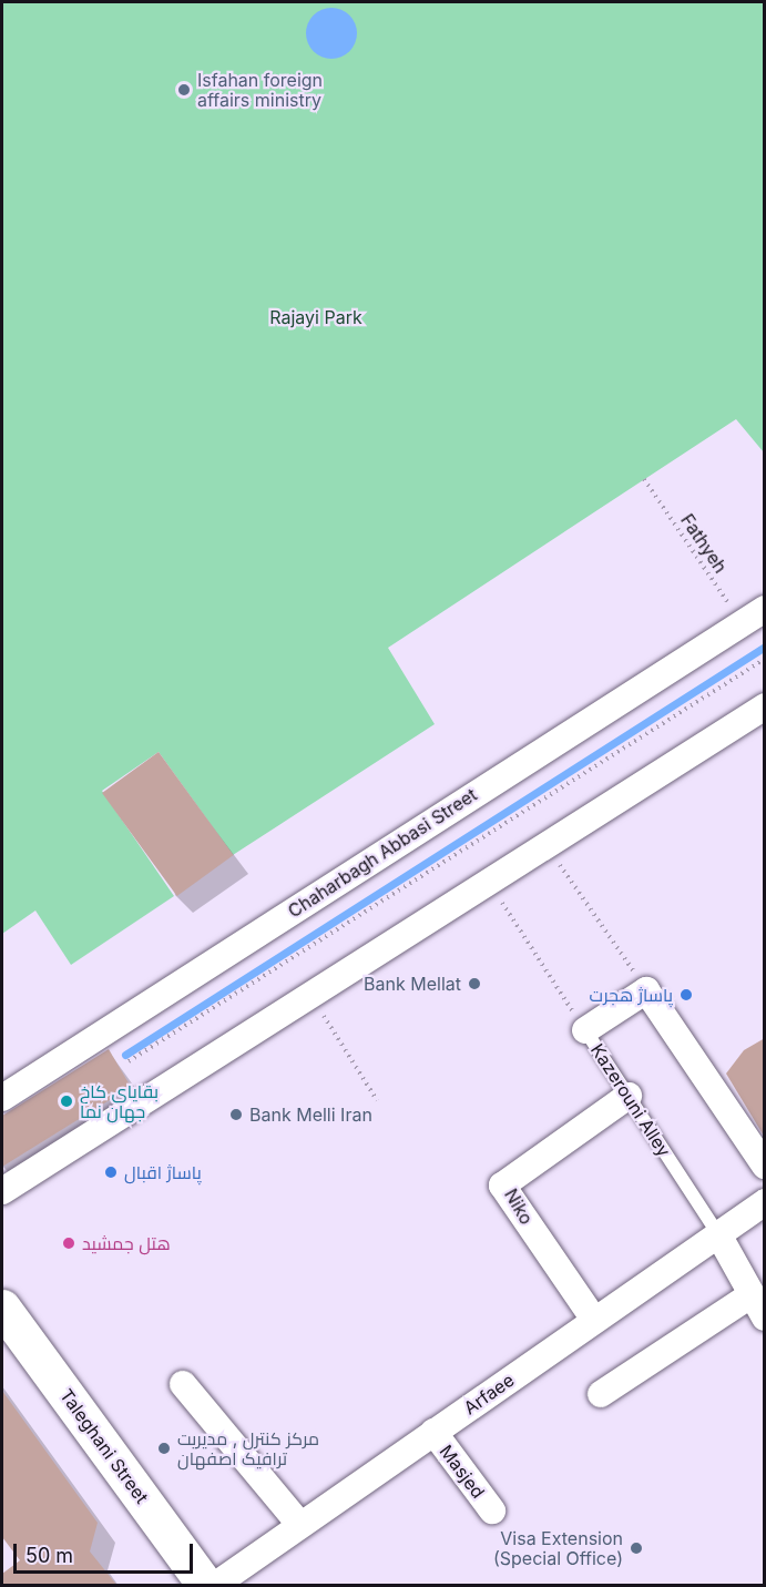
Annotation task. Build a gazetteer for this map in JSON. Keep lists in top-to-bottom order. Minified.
{"streets":{"main road":["Taleghani Street"],"street":["Chaharbagh Abbasi Street","Kazerouni Alley","Niko","Arfaee","Masjed"],"path":["Fathyeh"]},"crossings":[["Fathyeh","Chaharbagh Abbasi Street"],["Kazerouni Alley","Niko"],["Kazerouni Alley","Arfaee"],["Niko","Arfaee"],["Arfaee","Masjed"]],"parks":["Rajayi Park"],"places":["Isfahan foreign affairs ministry","Bank Mellat","پاساژ هجرت","بقایای کاخ جهان نما","Bank Melli Iran","پاساژ اقبال","هتل جمشید","مرکز کنترل , مدیریت ترافیک اصفهان","Visa Extension (Special Office)"],"scale_bar":"50 m"}
